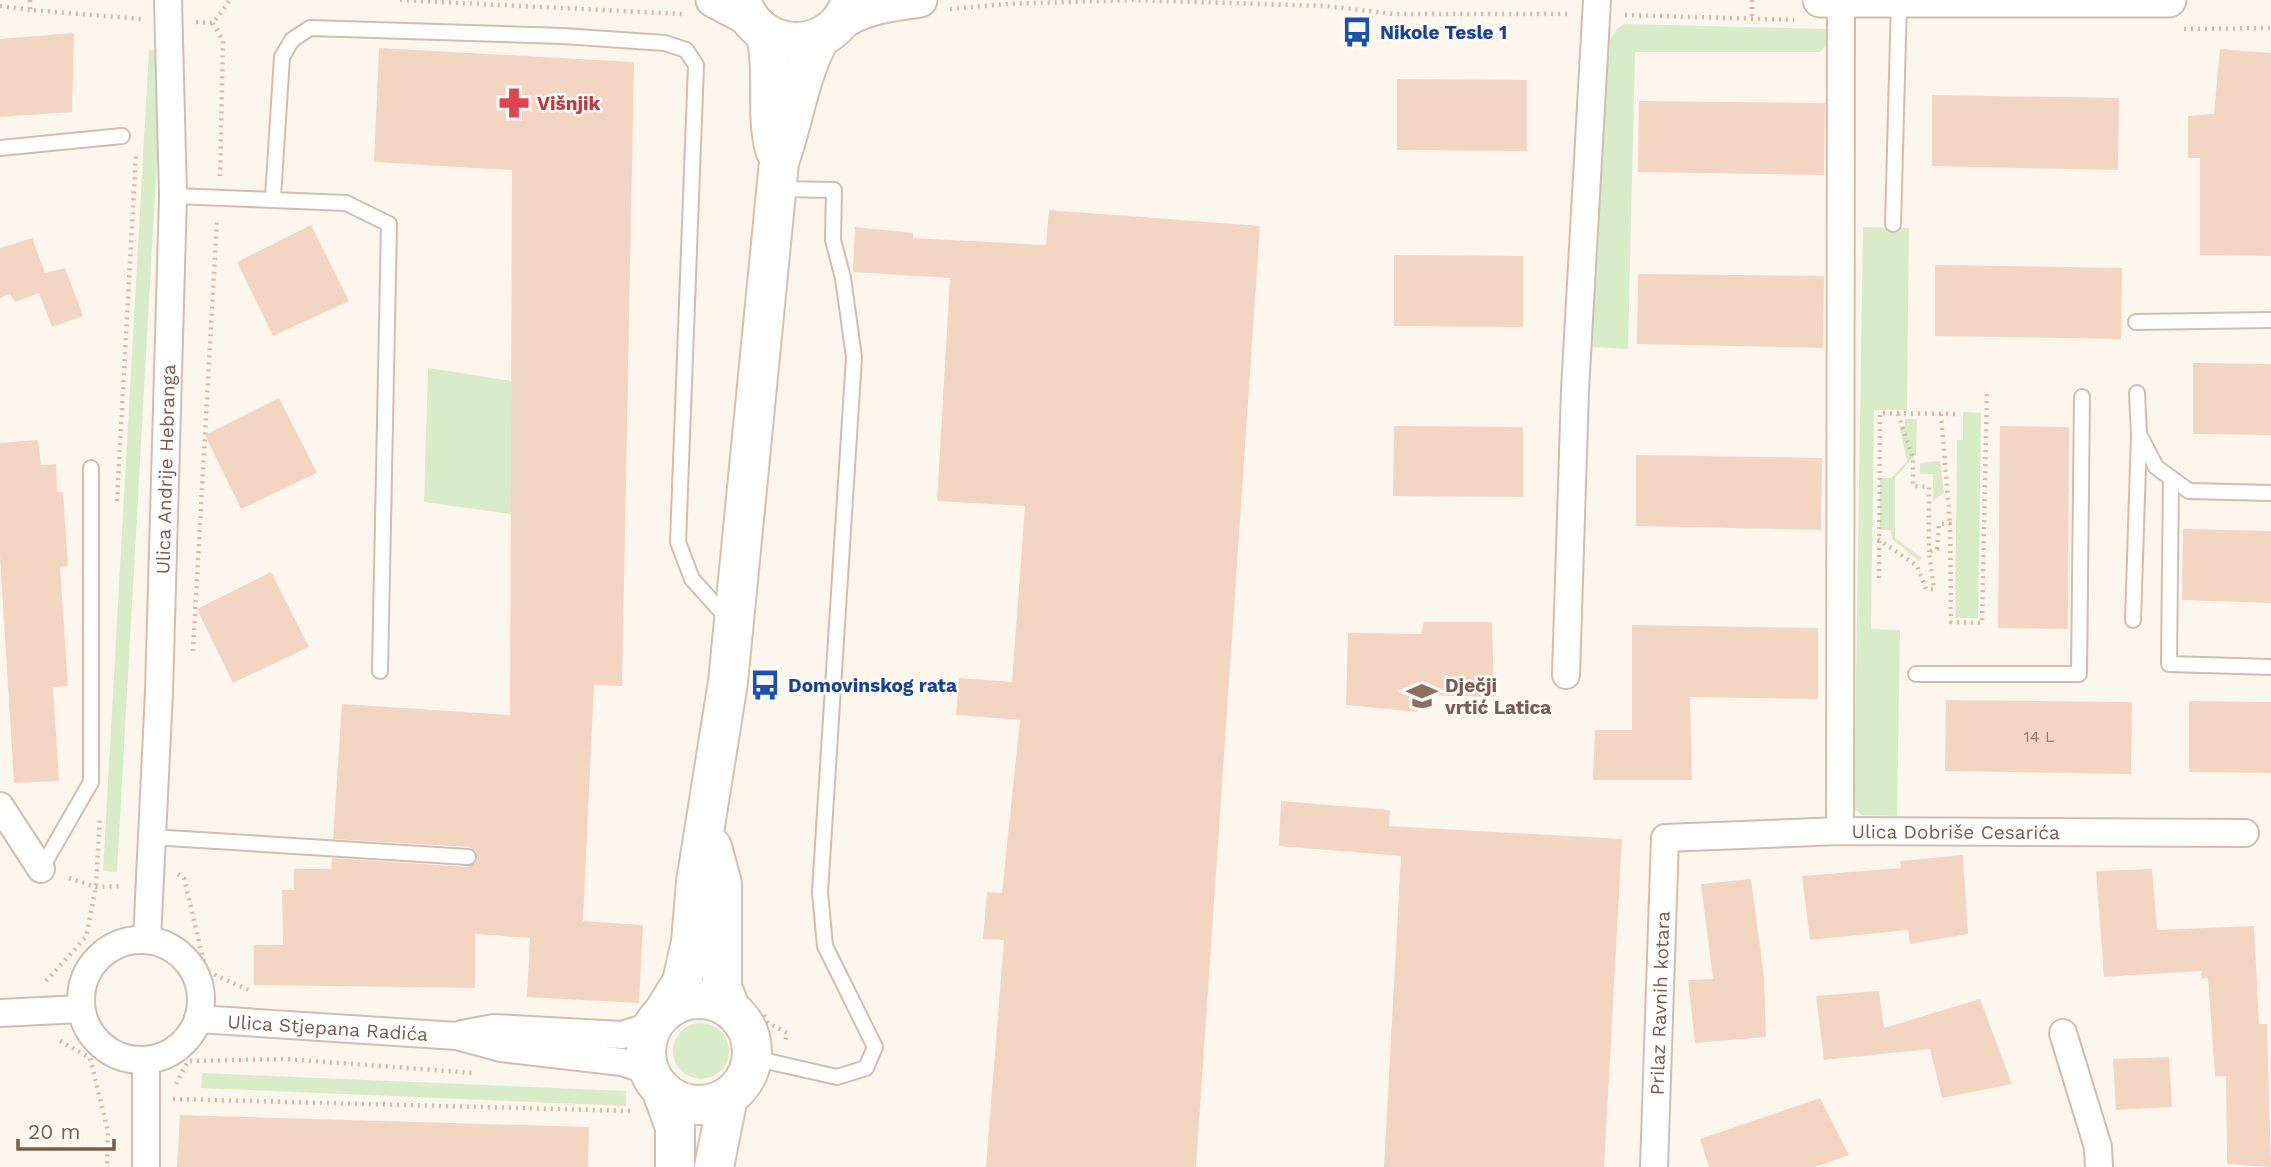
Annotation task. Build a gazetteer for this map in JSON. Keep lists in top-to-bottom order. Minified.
{"streets":{"street":["Ulica Andrije Hebranga","Ulica Dobriše Cesarića","Prilaz Ravnih kotara","Ulica Stjepana Radića"]},"crossings":[["Ulica Andrije Hebranga","Ulica Stjepana Radića"],["Ulica Dobriše Cesarića","Prilaz Ravnih kotara"]],"places":{"bus stop":["Nikole Tesle 1","Domovinskog rata"],"pharmacy":["Višnjik"],"school or university":["Dječji vrtić Latica"]},"house_numbers":["14 L"],"scale_bar":"20 m"}
